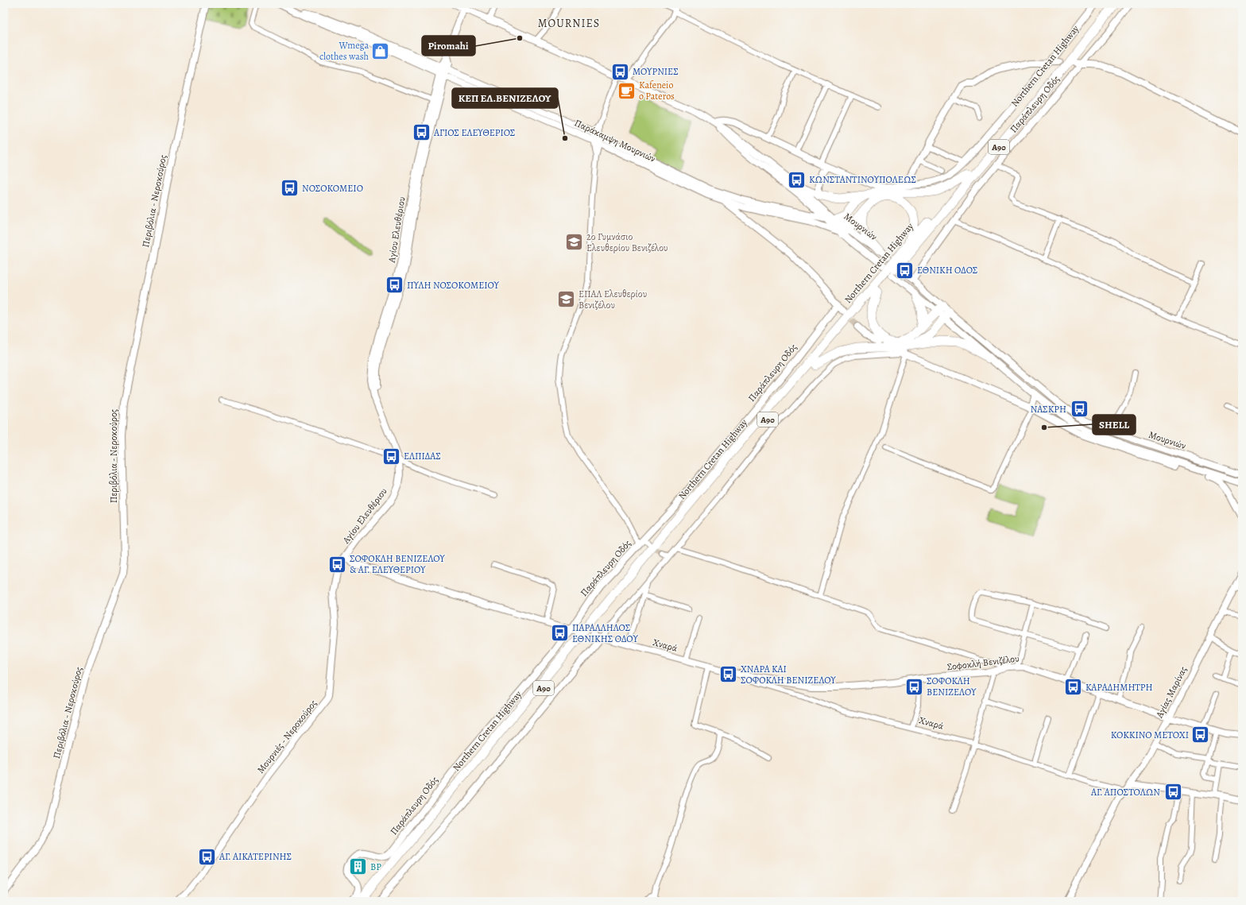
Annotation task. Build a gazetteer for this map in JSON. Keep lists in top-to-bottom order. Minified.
{"streets":{"highway":["Northern Cretan Highway","Α90"],"street":["Παράπλευρη Οδός","Παράκαμψη Μουρνιών","Περιβόλια - Νεροκούρος","Μουρνιών","Αγίου Ελευθέριου","Χναρά","Σοφοκλή Βενιζέλου","Αγίας Μαρίνας","Μουρνιές - Νεροκούρος"]},"crossings":[["Παράπλευρη Οδός","Μουρνιών"],["Παράκαμψη Μουρνιών","Μουρνιών"],["Παράκαμψη Μουρνιών","Αγίου Ελευθέριου"],["Αγίου Ελευθέριου","Μουρνιές - Νεροκούρος"],["Χναρά","Σοφοκλή Βενιζέλου"],["Χναρά","Αγίας Μαρίνας"],["Σοφοκλή Βενιζέλου","Αγίας Μαρίνας"]],"districts":["MOURNIES"],"places":{"other":["Piromahi","ΚΕΠ ΕΛ.ΒΕΝΙΖΕΛΟΥ","SHELL"],"shop":["Wmega clothes wash"],"bus stop":["ΜΟΥΡΝΙΕΣ","ΑΓΙΟΣ ΕΛΕΥΘΕΡΙΟΣ","ΚΩΝΣΤΑΝΤΙΝΟΥΠΟΛΕΩΣ","ΝΟΣΟΚΟΜΕΙΟ","ΕΘΝΙΚΗ ΟΔΟΣ","ΠΥΛΗ ΝΟΣΟΚΟΜΕΙΟΥ","ΝΑΣΚΡΗ","ΕΛΠΙΔΑΣ","ΣΟΦΟΚΛΗ ΒΕΝΙΖΕΛΟΥ & ΑΓ. ΕΛΕΥΘΕΡΙΟΥ","ΠΑΡΑΛΛΗΛΟΣ ΕΘΝΙΚΗΣ ΟΔΟΥ","ΧΝΑΡΑ ΚΑΙ ΣΟΦΟΚΛΗ ΒΕΝΙΖΕΛΟΥ","ΣΟΦΟΚΛΗ ΒΕΝΙΖΕΛΟΥ","ΚΑΡΑΔΗΜΗΤΡΗ","ΚΟΚΚΙΝΟ ΜΕΤΟΧΙ","ΑΓ. ΑΠΟΣΤΟΛΩΝ","ΑΓ. ΑΙΚΑΤΕΡΙΝΗΣ"],"cafe":["Kafeneio o Pateros"],"school or university":["2ο Γυμνάσιο Ελευθερίου Βενιζέλου","ΕΠΑΛ Ελευθερίου Βενιζέλου"],"building":["BP"]}}
